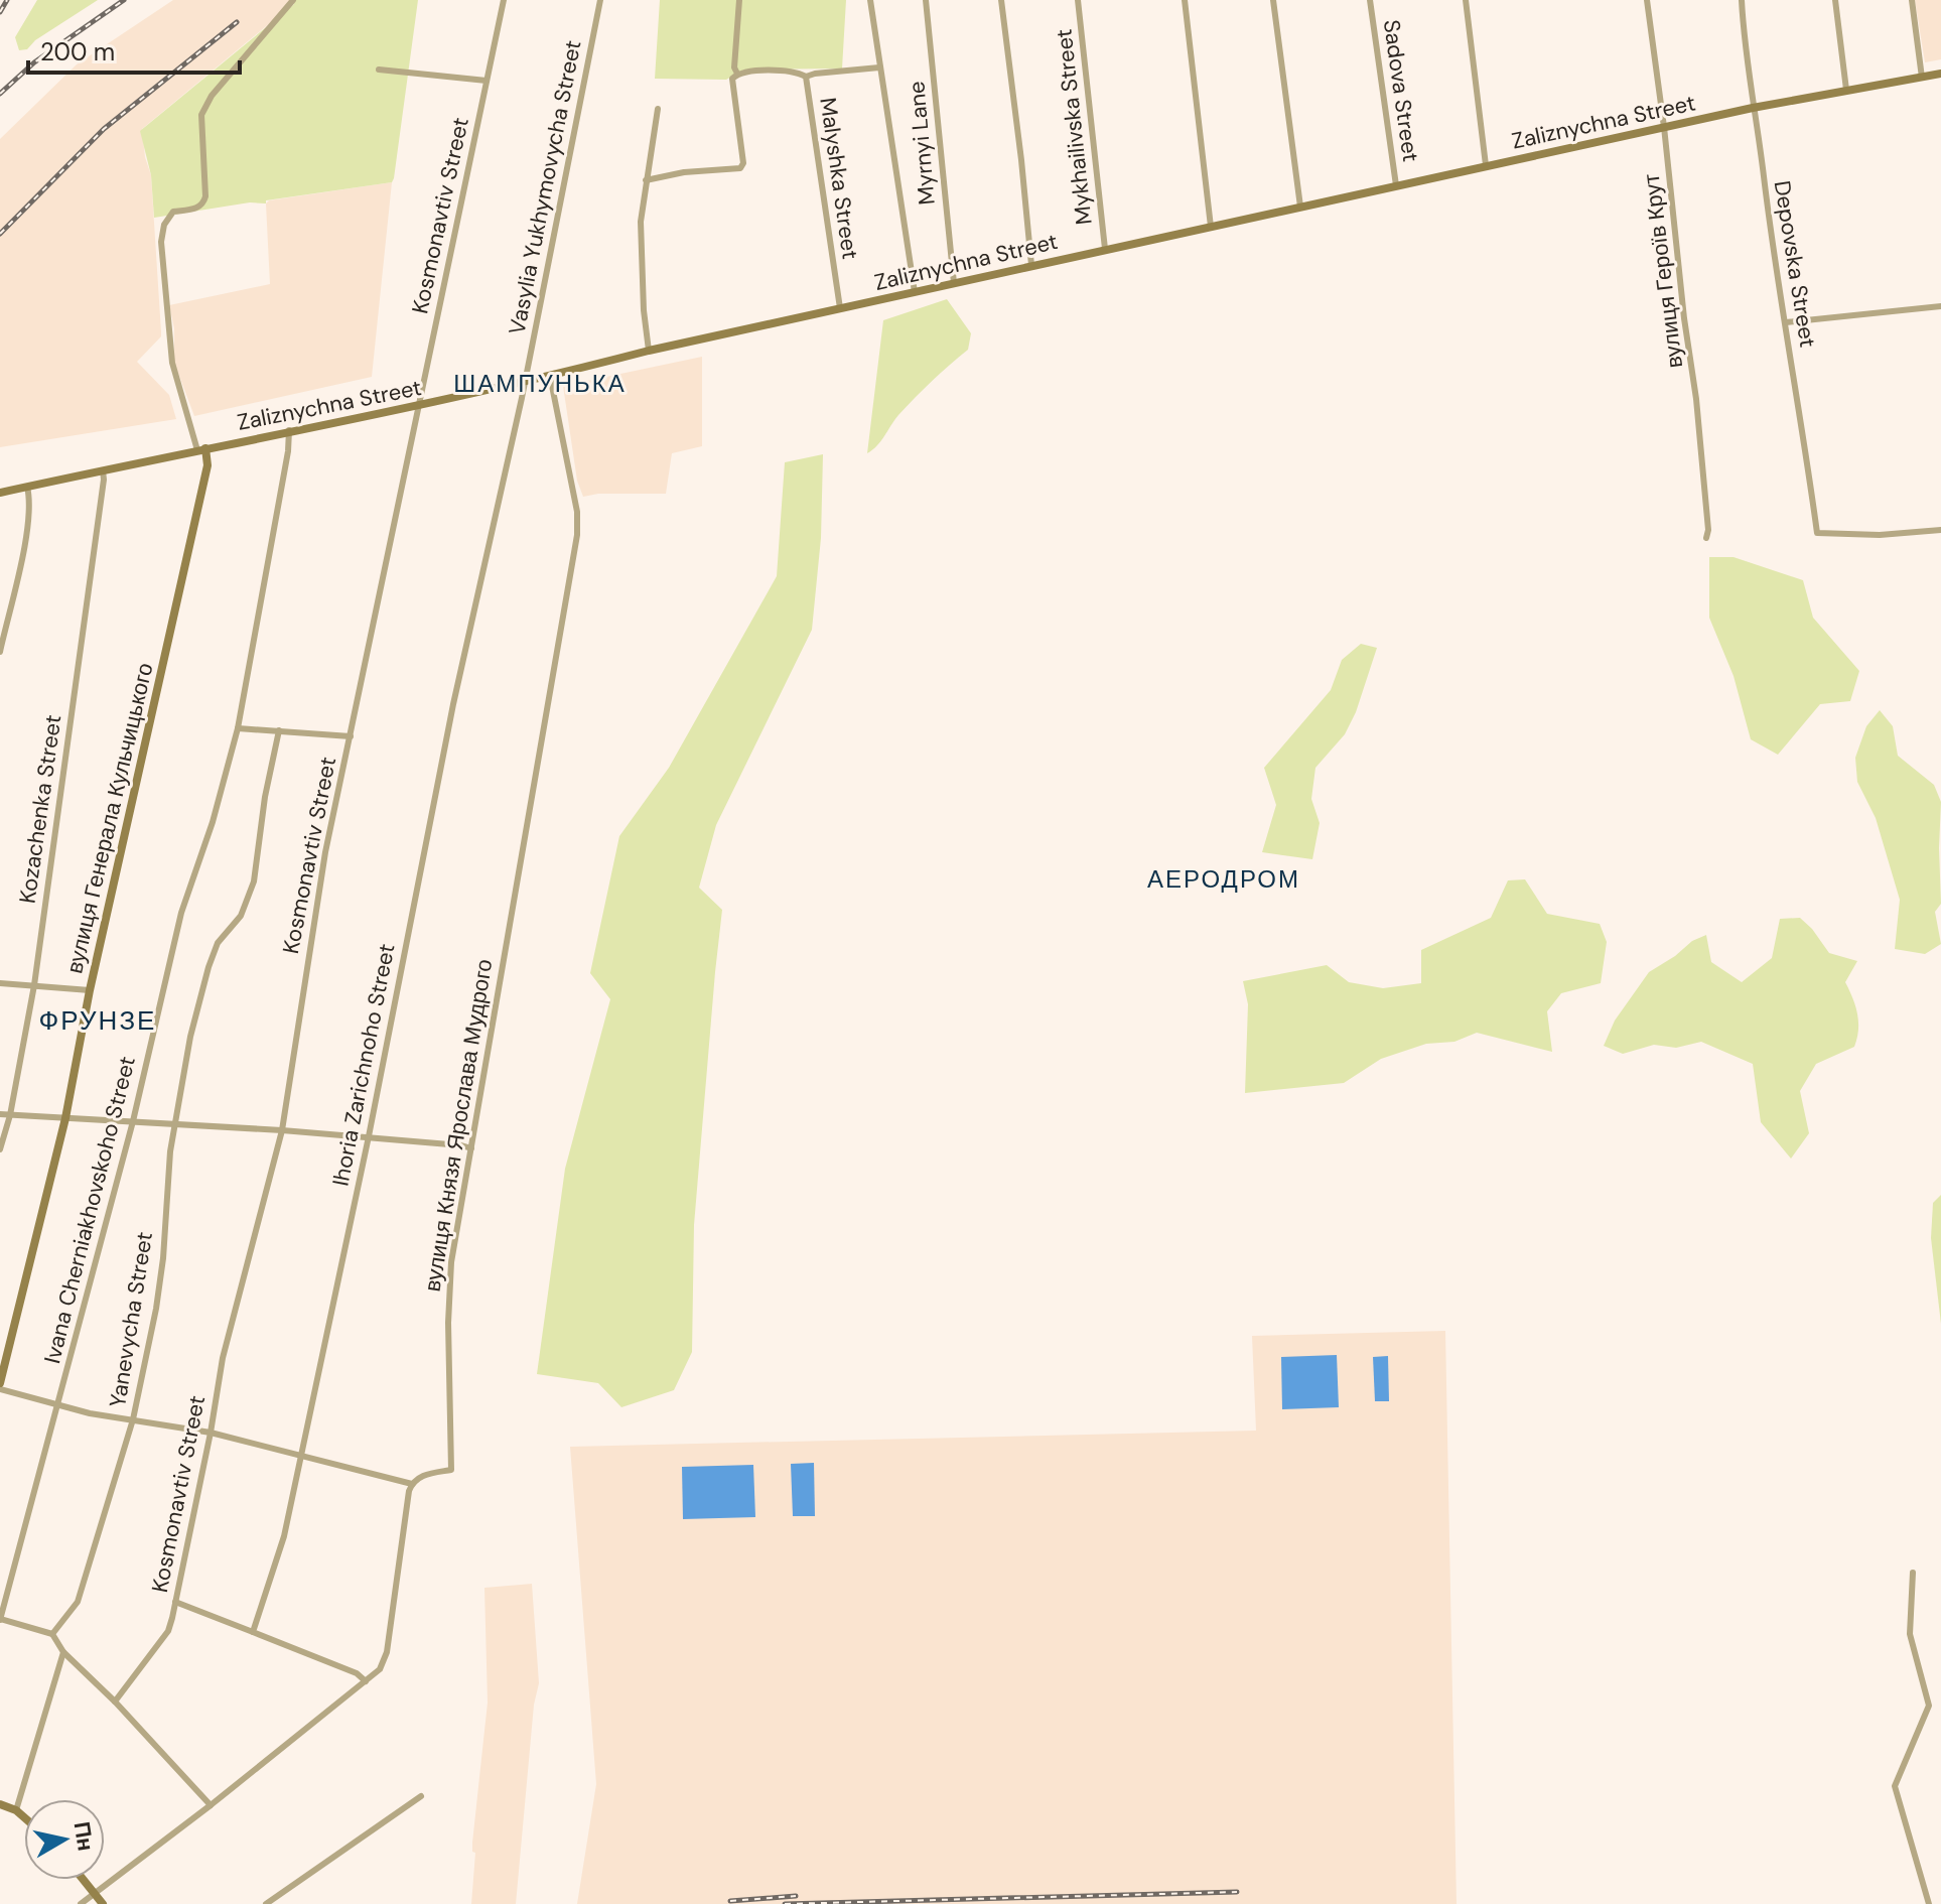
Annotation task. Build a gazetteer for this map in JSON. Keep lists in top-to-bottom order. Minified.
{"streets":{"street":["Sadova Street","Zaliznychna Street","Mykhailivska Street","Myrnyi Lane","Malyshka Street","Vasylia Yukhymovycha Street","Kosmonavtiv Street","Depovska Street","вулиця Героїв Крут","Kozachenka Street","вулиця Генерала Кульчицького","Ihoria Zarichnoho Street","вулиця Князя Ярослава Мудрого","Ivana Cherniakhovskoho Street","Yanevycha Street"]},"crossings":[["Sadova Street","Zaliznychna Street"],["Zaliznychna Street","Mykhailivska Street"],["Zaliznychna Street","Myrnyi Lane"],["Zaliznychna Street","Malyshka Street"],["Zaliznychna Street","Vasylia Yukhymovycha Street"],["Zaliznychna Street","Kosmonavtiv Street"],["Zaliznychna Street","Depovska Street"],["Zaliznychna Street","вулиця Героїв Крут"],["Zaliznychna Street","Kozachenka Street"],["Zaliznychna Street","вулиця Генерала Кульчицького"],["Zaliznychna Street","Ihoria Zarichnoho Street"],["Zaliznychna Street","вулиця Князя Ярослава Мудрого"],["Zaliznychna Street","Ivana Cherniakhovskoho Street"],["Vasylia Yukhymovycha Street","Ihoria Zarichnoho Street"]],"districts":["ШАМПУНЬКА","АЕРОДРОМ","ФРУНЗЕ"],"scale_bar":"200 m","north":"right"}
